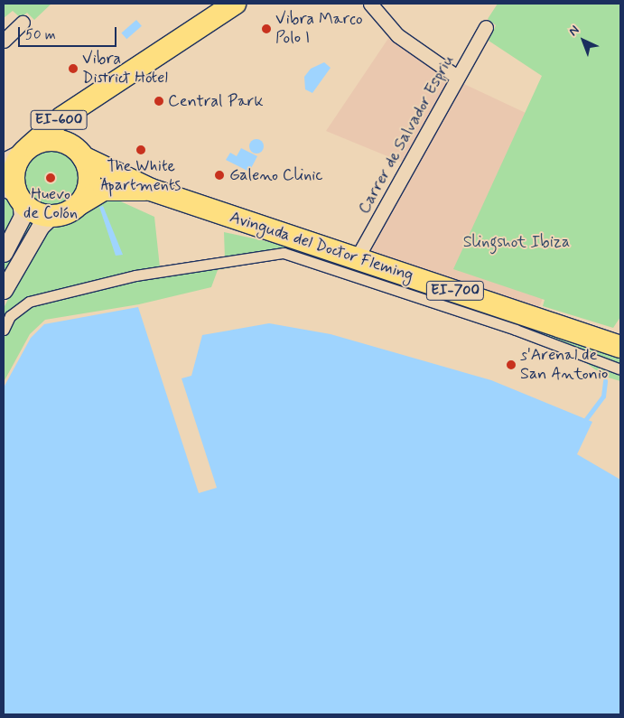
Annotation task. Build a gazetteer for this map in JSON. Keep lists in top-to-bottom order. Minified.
{"streets":{"main road":["EI-600","Avinguda del Doctor Fleming","EI-700"],"street":["Carrer de Salvador Espriu"]},"crossings":[["EI-600","Avinguda del Doctor Fleming"],["Carrer de Salvador Espriu","Avinguda del Doctor Fleming"]],"parks":["Slingshot Ibiza"],"places":["Vibra Marco Polo I","Vibra District Hotel","Central Park","The White Apartments","Galeno Clinic","Huevo de Colón","s'Arenal de San Antonio"],"scale_bar":"50 m","north":"top left"}
